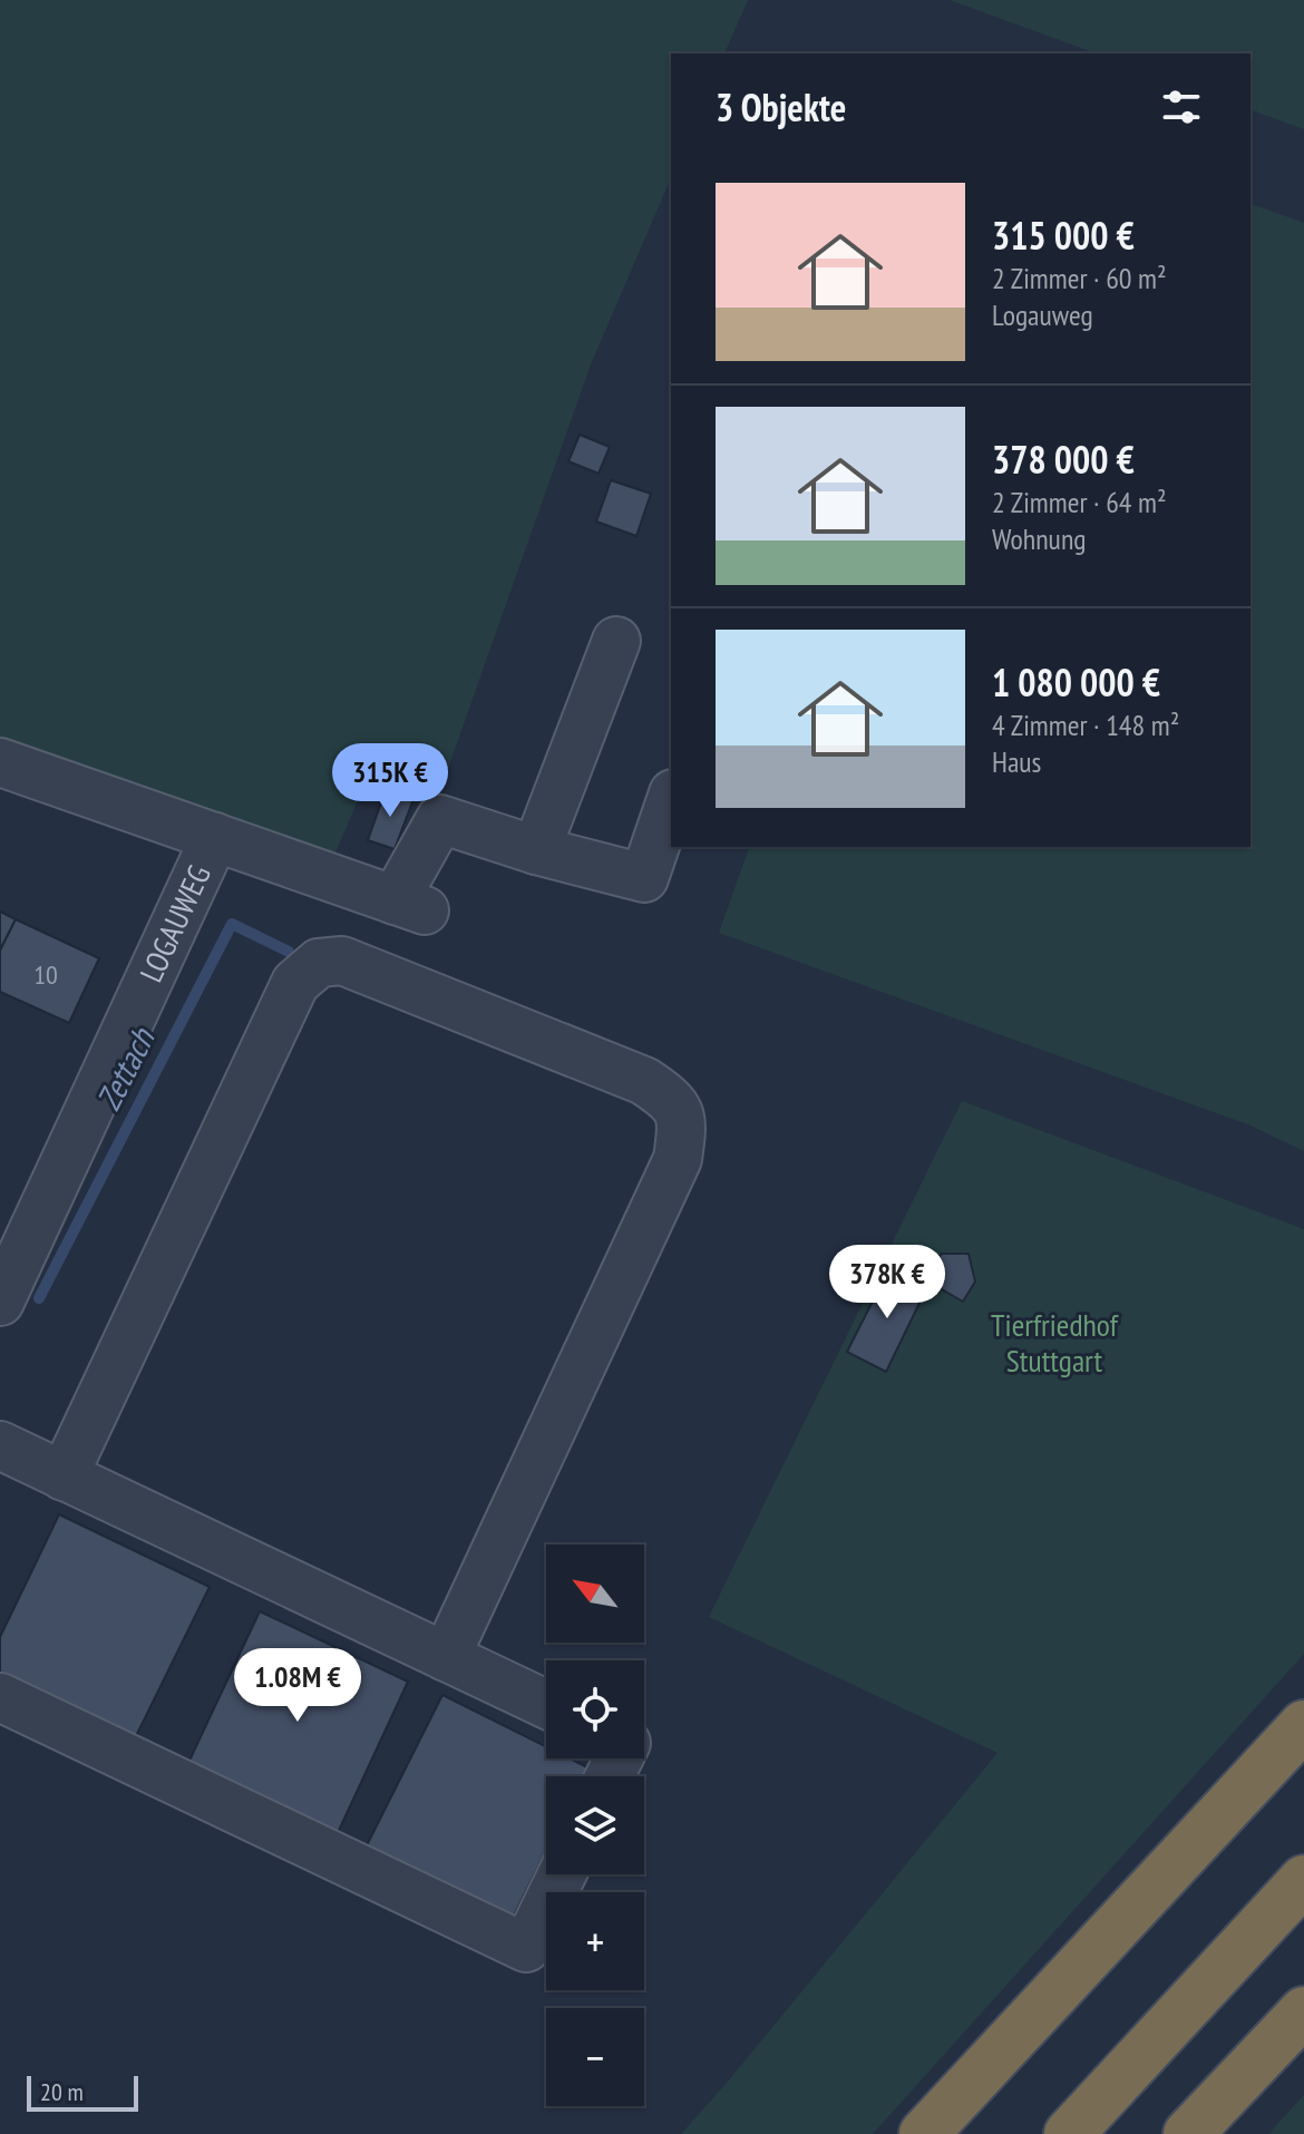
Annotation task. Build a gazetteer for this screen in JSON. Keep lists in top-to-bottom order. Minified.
{"streets":{"street":["LOGAUWEG"]},"water":["Zettach"],"parks":["Tierfriedhof Stuttgart"],"house_numbers":["10"],"scale_bar":"20 m","north":"top left","page":{"heading":"3 Objekte","list":[{"name":"315 000 €","note":"2 Zimmer · 60 m² · Logauweg"},{"name":"378 000 €","note":"2 Zimmer · 64 m² · Wohnung"},{"name":"1 080 000 €","note":"4 Zimmer · 148 m² · Haus"}],"price":["315K €","378K €","1.08M €"],"map_buttons":["+","−"],"scale":"20 m"}}
